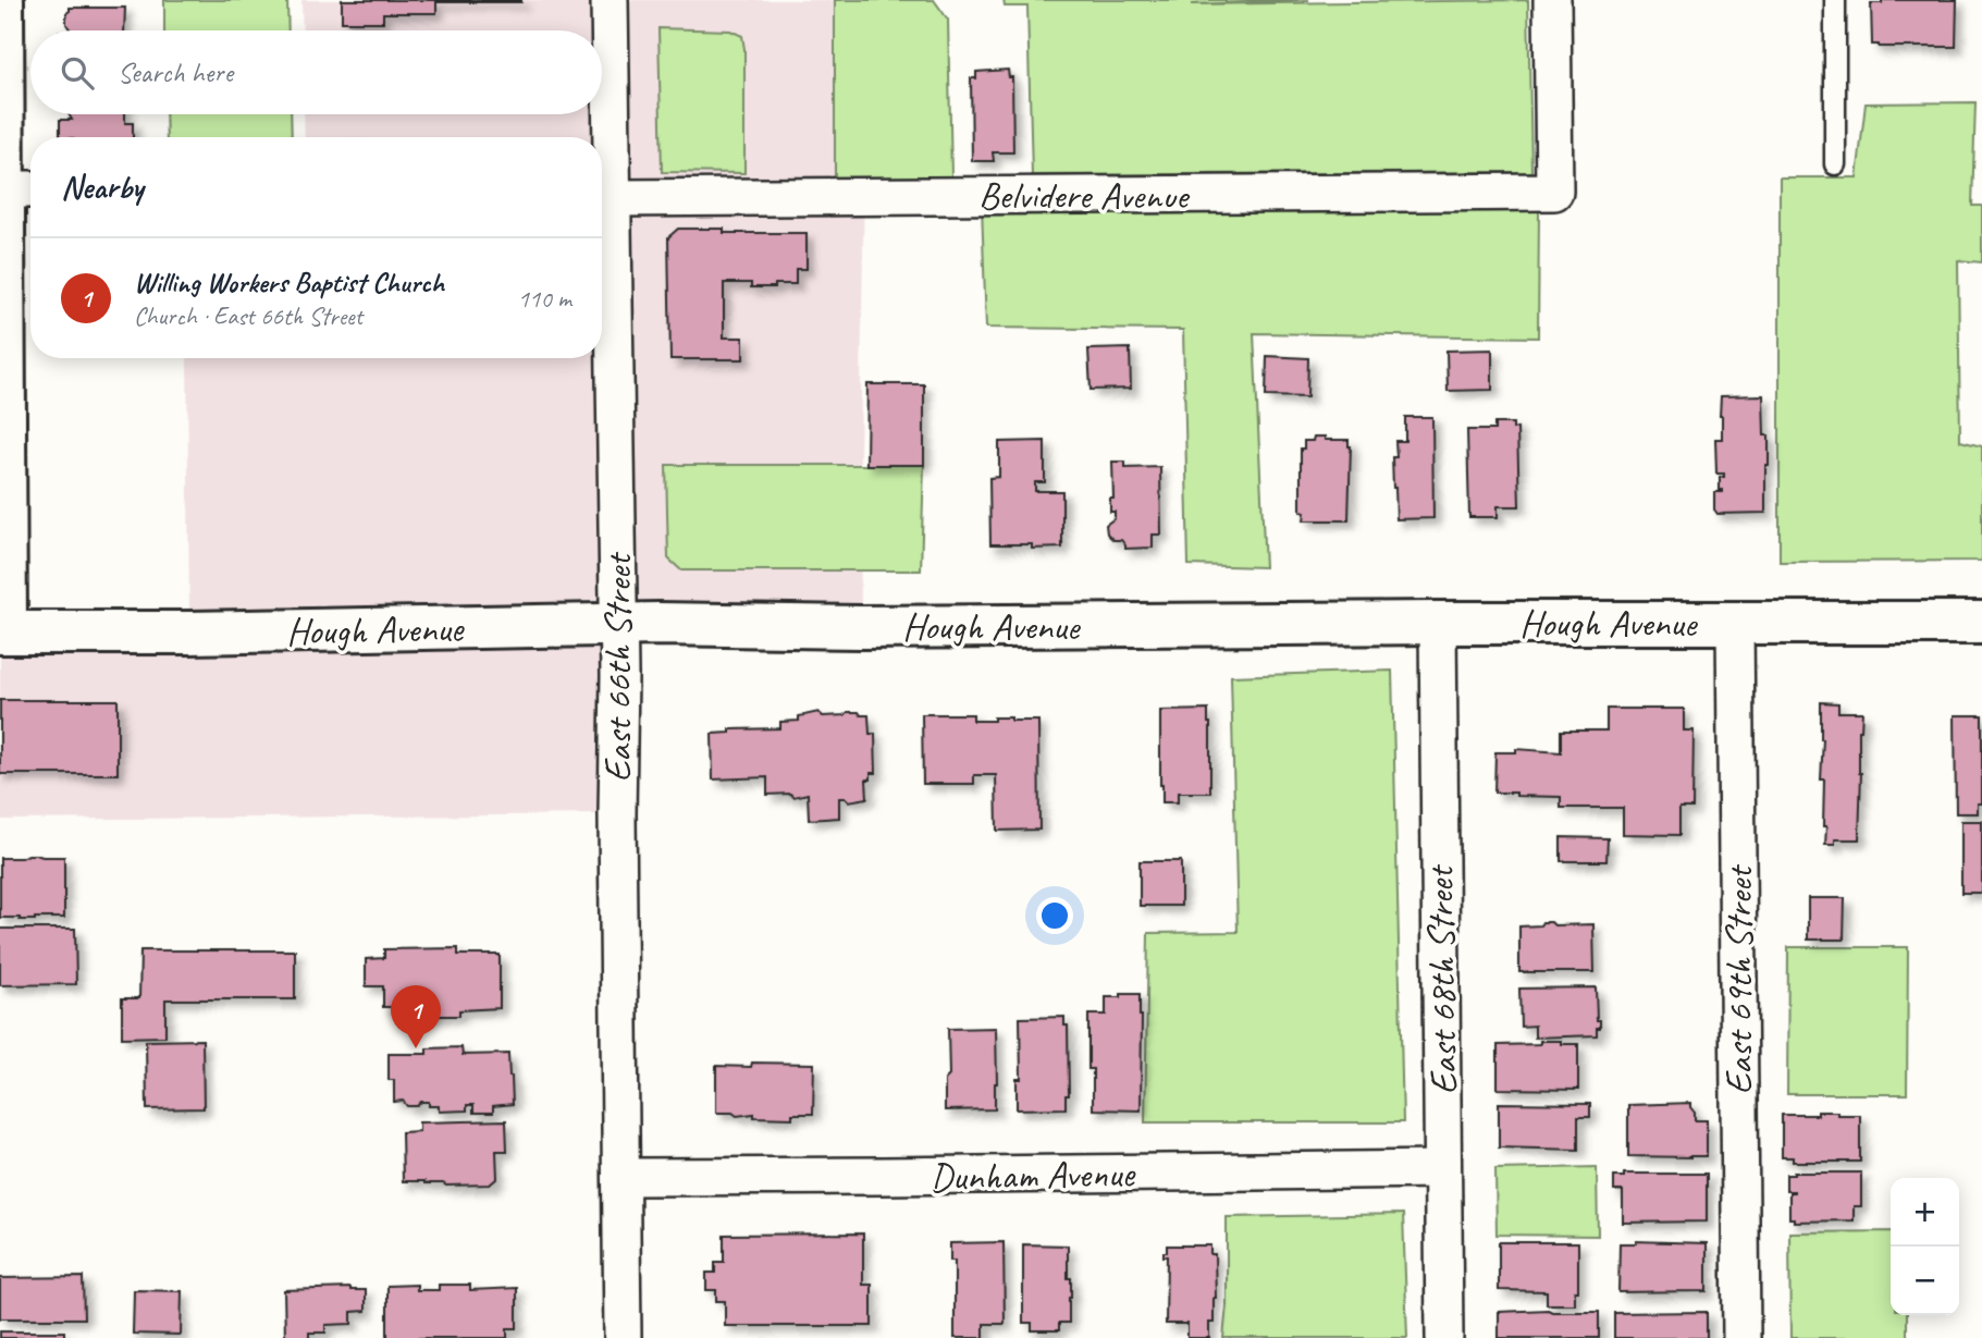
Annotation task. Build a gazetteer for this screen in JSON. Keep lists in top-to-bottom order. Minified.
{"streets":{"street":["Belvidere Avenue","Hough Avenue","East 66th Street","East 68th Street","East 69th Street","Dunham Avenue"]},"crossings":[["Belvidere Avenue","East 66th Street"],["Hough Avenue","East 66th Street"],["Hough Avenue","East 68th Street"],["Hough Avenue","East 69th Street"],["East 66th Street","Dunham Avenue"],["East 68th Street","Dunham Avenue"]],"page":{"search":"Search here","heading":"Nearby","list":[{"mark":"1","name":"Willing Workers Baptist Church","note":"Church · East 66th Street","value":"110 m"}],"pins":"1","map_buttons":["+","−"]}}
